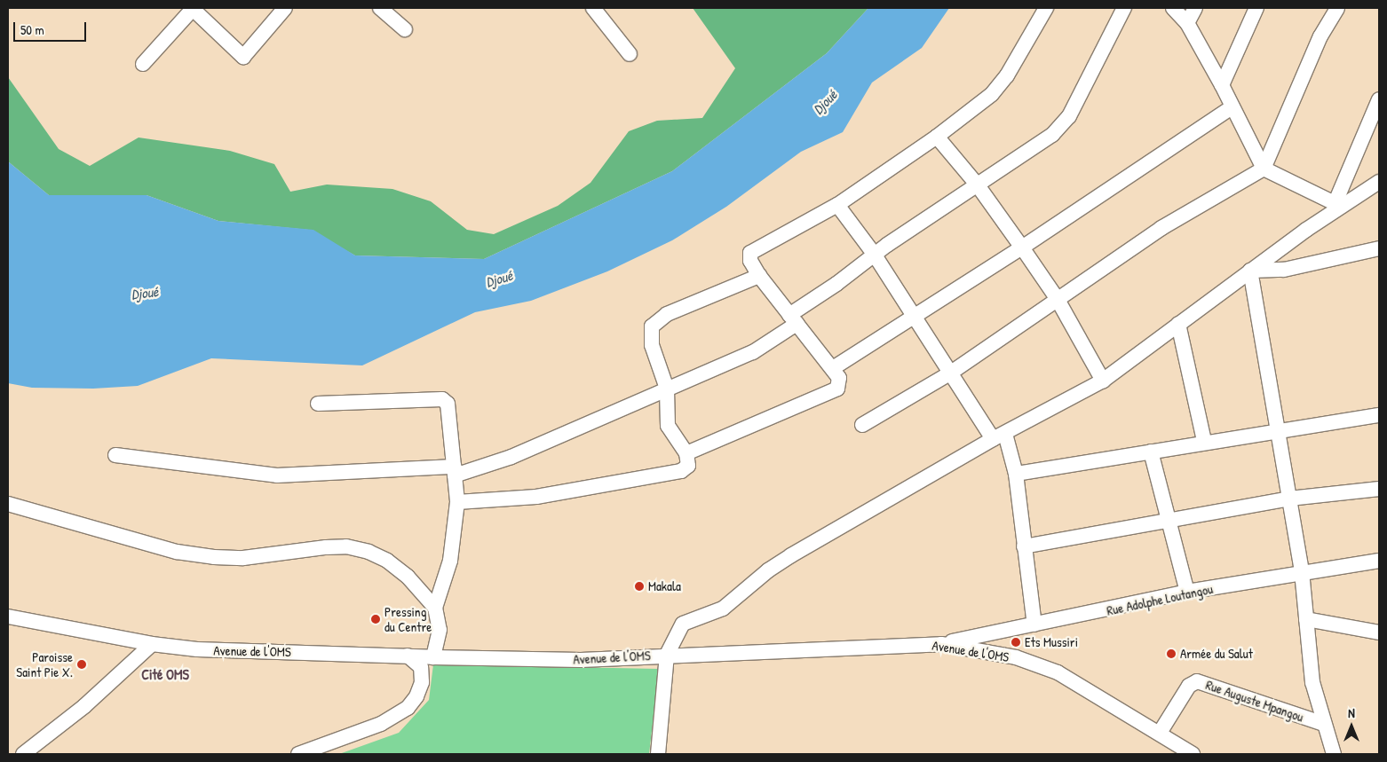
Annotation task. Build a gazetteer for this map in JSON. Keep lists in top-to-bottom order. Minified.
{"streets":{"street":["Rue Adolphe Loutangou","Avenue de l'OMS","Rue Auguste Mpangou"]},"crossings":[["Rue Adolphe Loutangou","Avenue de l'OMS"],["Avenue de l'OMS","Rue Auguste Mpangou"]],"districts":["Cité OMS"],"water":["Djoué"],"places":["Makala","Pressing du Centre","Ets Mussiri","Armée du Salut","Paroisse Saint Pie X."],"scale_bar":"50 m","north":"top"}
